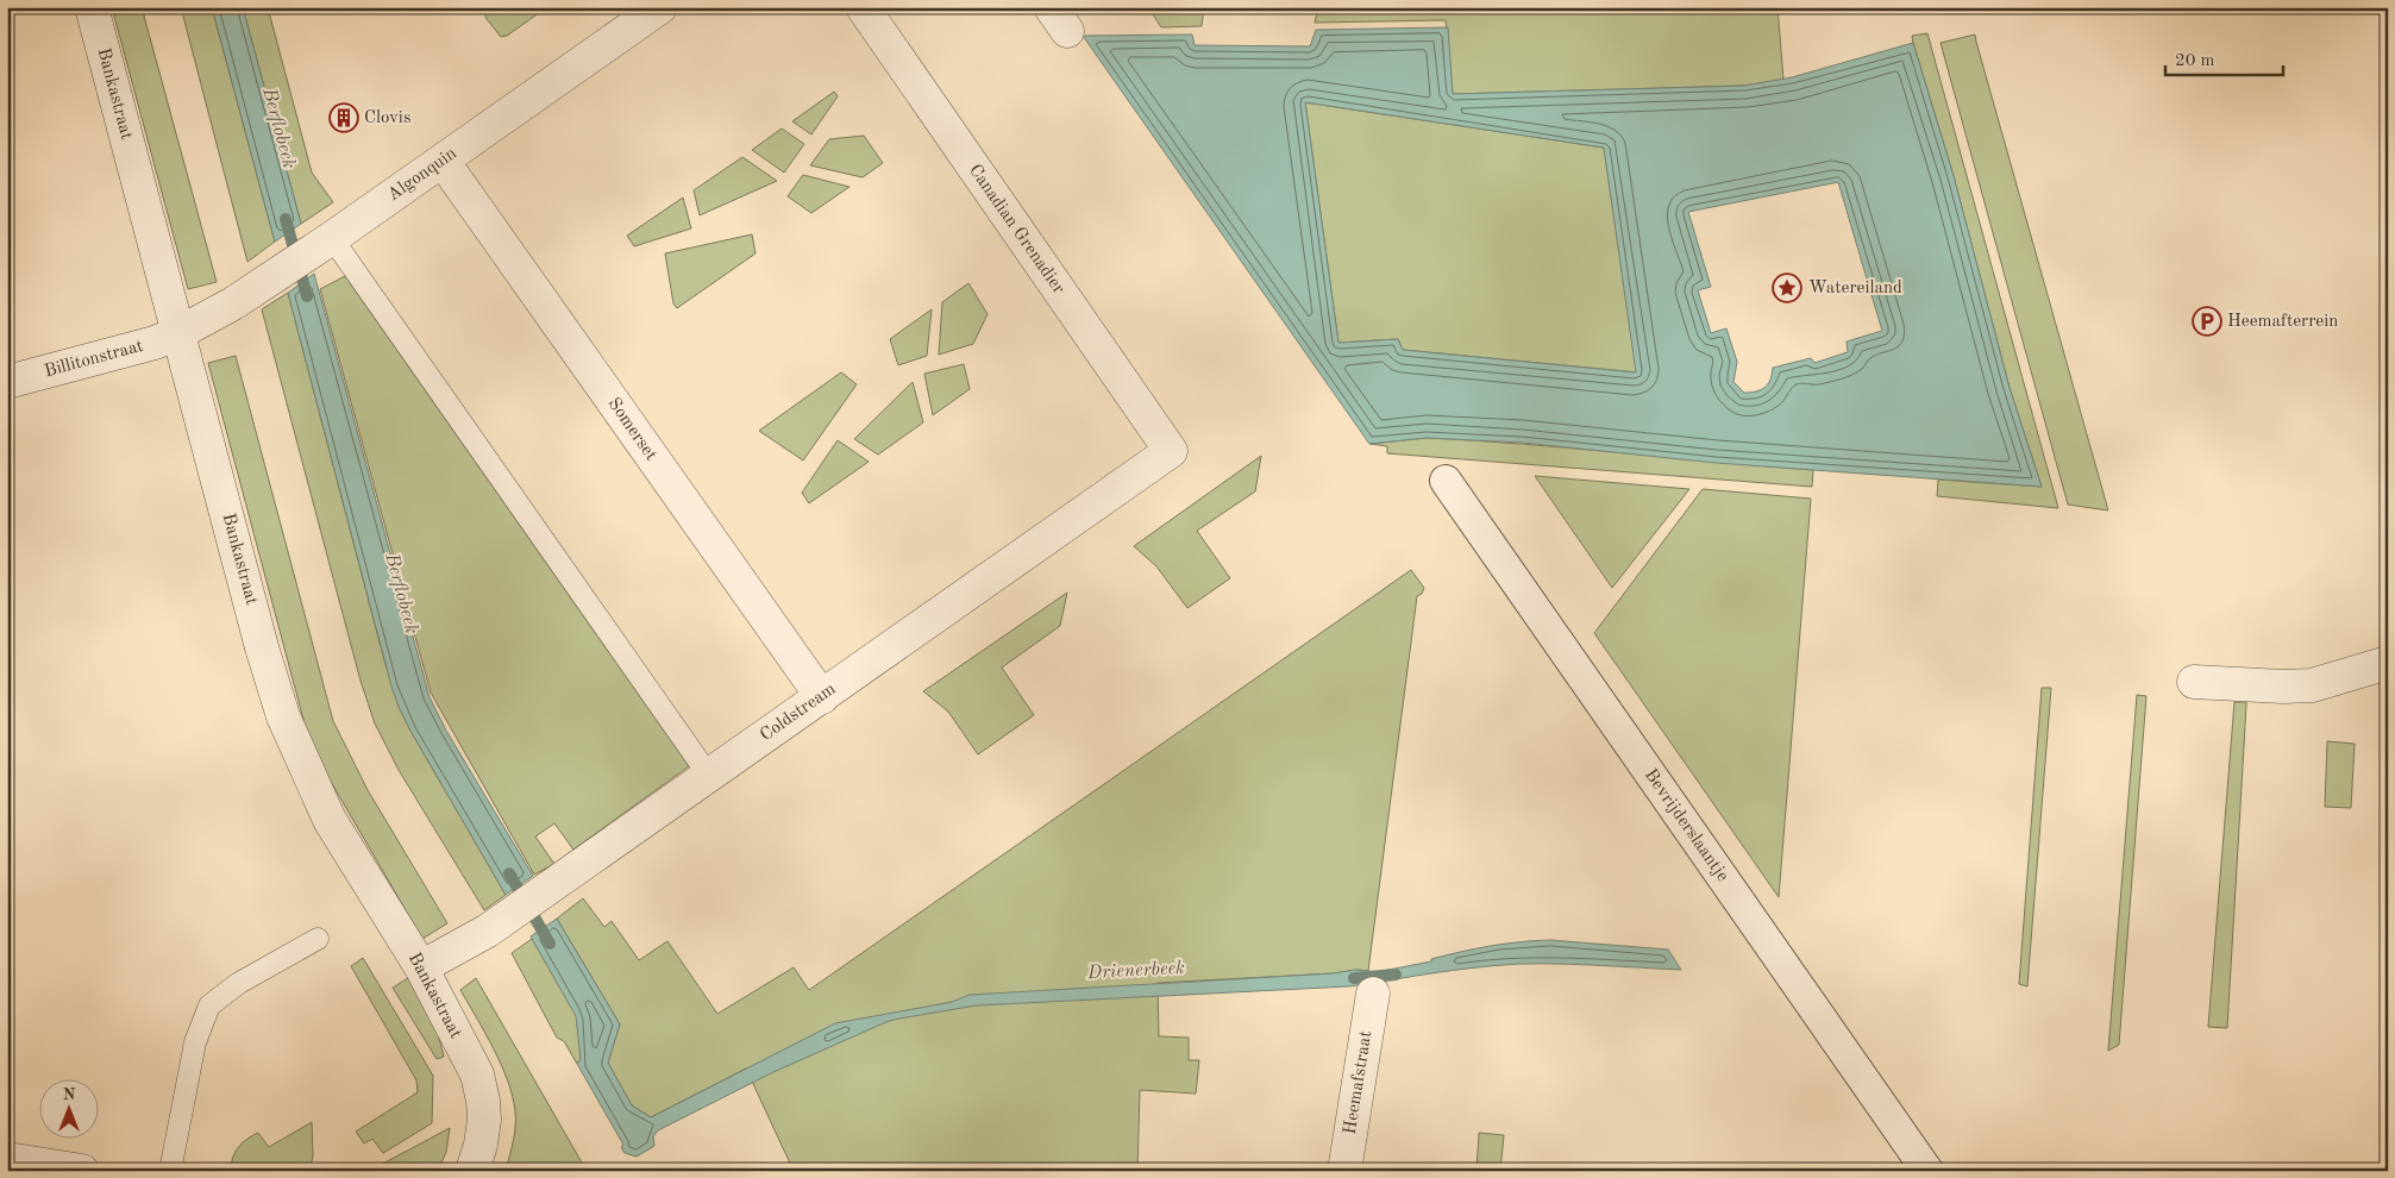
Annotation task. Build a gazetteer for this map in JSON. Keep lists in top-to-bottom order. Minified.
{"streets":{"street":["Bankastraat","Algonquin","Canadian Grenadier","Billitonstraat","Somerset","Coldstream","Bevrijderslaantje","Heemafstraat"]},"crossings":[["Bankastraat","Algonquin"],["Bankastraat","Billitonstraat"],["Bankastraat","Coldstream"],["Algonquin","Billitonstraat"],["Algonquin","Somerset"],["Canadian Grenadier","Coldstream"],["Somerset","Coldstream"]],"water":["Berflobeek","Drienerbeek"],"places":{"building":["Clovis"],"place":["Watereiland"],"parking":["Heemafterrein"]},"scale_bar":"20 m","north":"top"}
